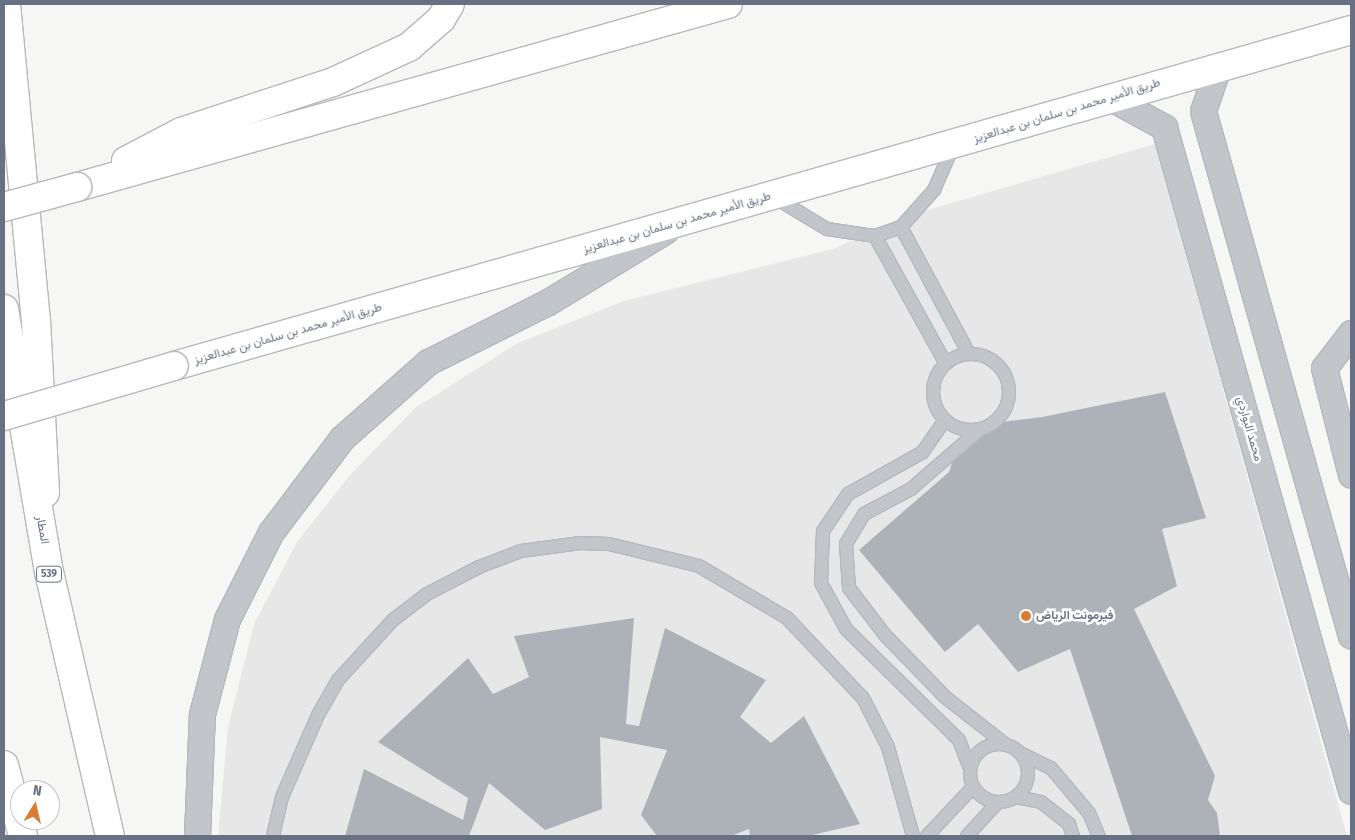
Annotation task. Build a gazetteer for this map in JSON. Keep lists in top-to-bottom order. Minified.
{"streets":{"main road":["طريق الأمير محمد بن سلمان بن عبدالعزيز","المطار","539"],"street":["محمد البواردي"]},"crossings":[["طريق الأمير محمد بن سلمان بن عبدالعزيز","محمد البواردي"]],"places":["فيرمونت الرياض"],"north":"top"}
